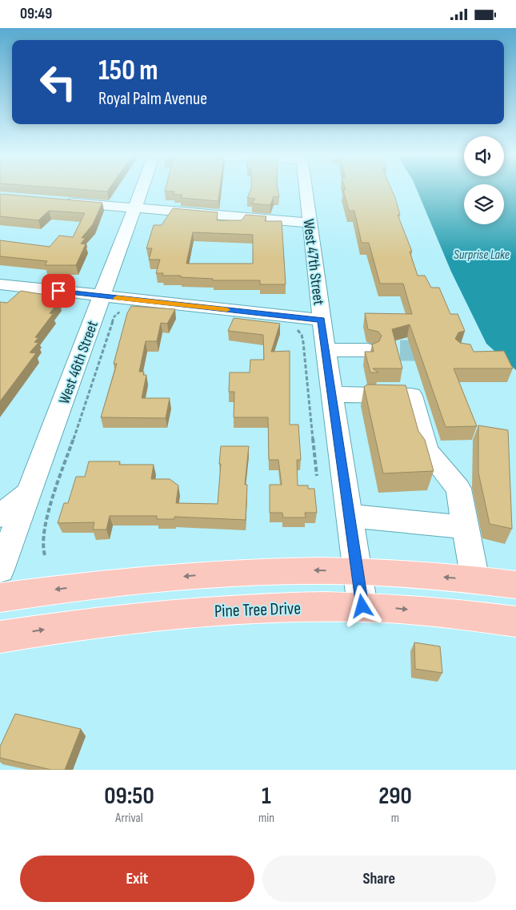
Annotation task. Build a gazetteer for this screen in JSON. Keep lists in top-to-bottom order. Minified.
{"streets":{"main road":["Pine Tree Drive"],"street":["West 47th Street","West 46th Street"]},"crossings":[["West 47th Street","Pine Tree Drive"]],"water":["Surprise Lake"],"page":{"status":"09:49","turn":["150 m","Royal Palm Avenue"],"eta":["09:50","Arrival","1","min","290","m"],"buttons":["Exit","Share"]}}
